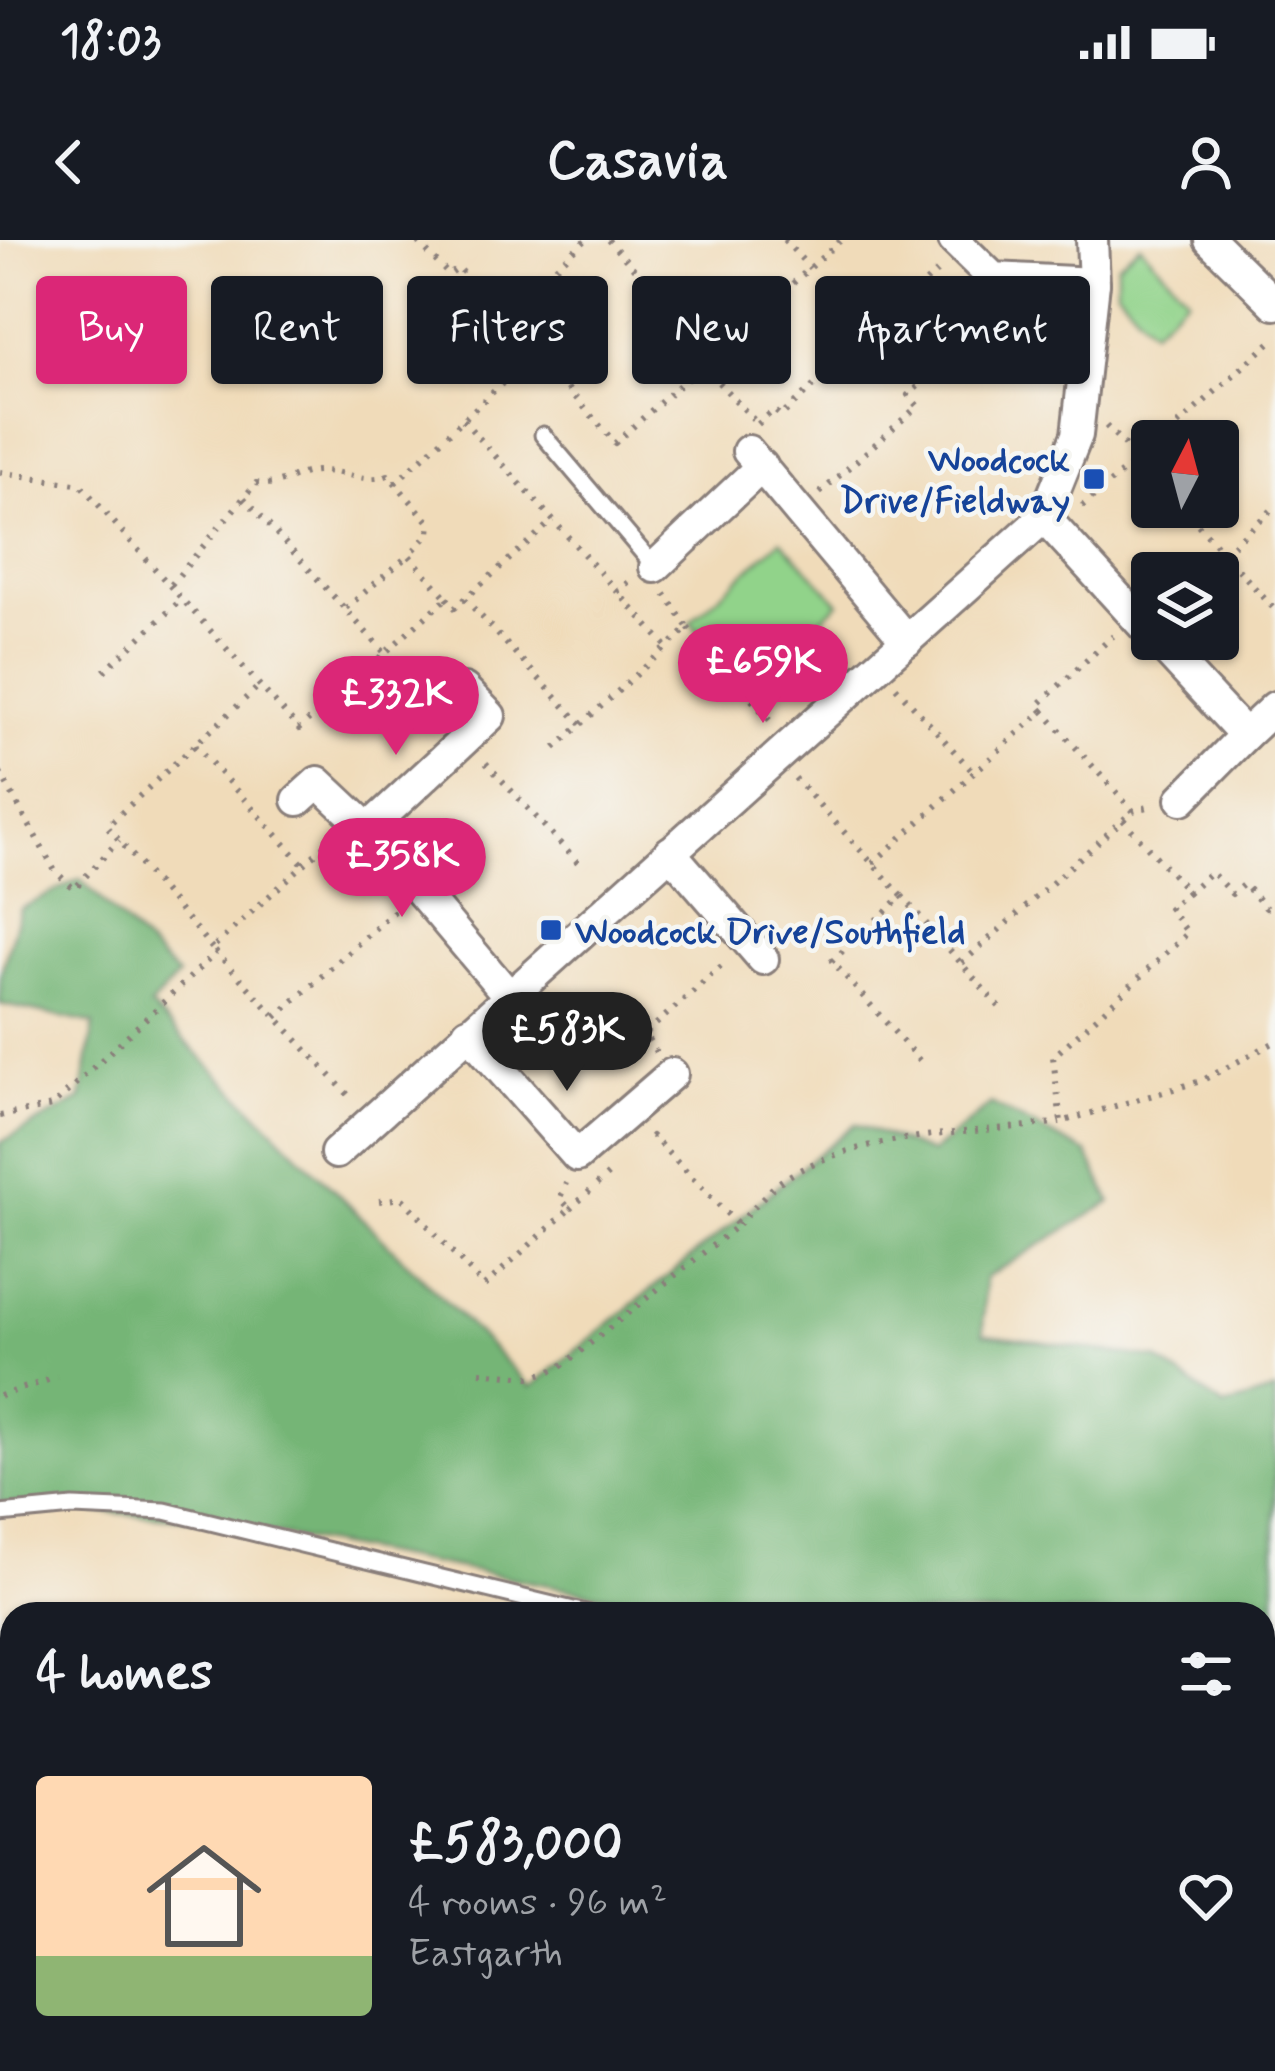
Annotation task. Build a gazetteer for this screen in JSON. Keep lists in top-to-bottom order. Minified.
{"places":{"transit":["Woodcock Drive/Fieldway","Woodcock Drive/Southfield"]},"north":"top","page":{"status":"18:03","header":"Casavia","chip":["Buy","Rent","Filters","New","Apartment"],"price":["£659K","£332K","£358K","£583K"],"heading":"4 homes","list":[{"name":"£583,000","note":"4 rooms · 96 m² · Eastgarth"}]}}
